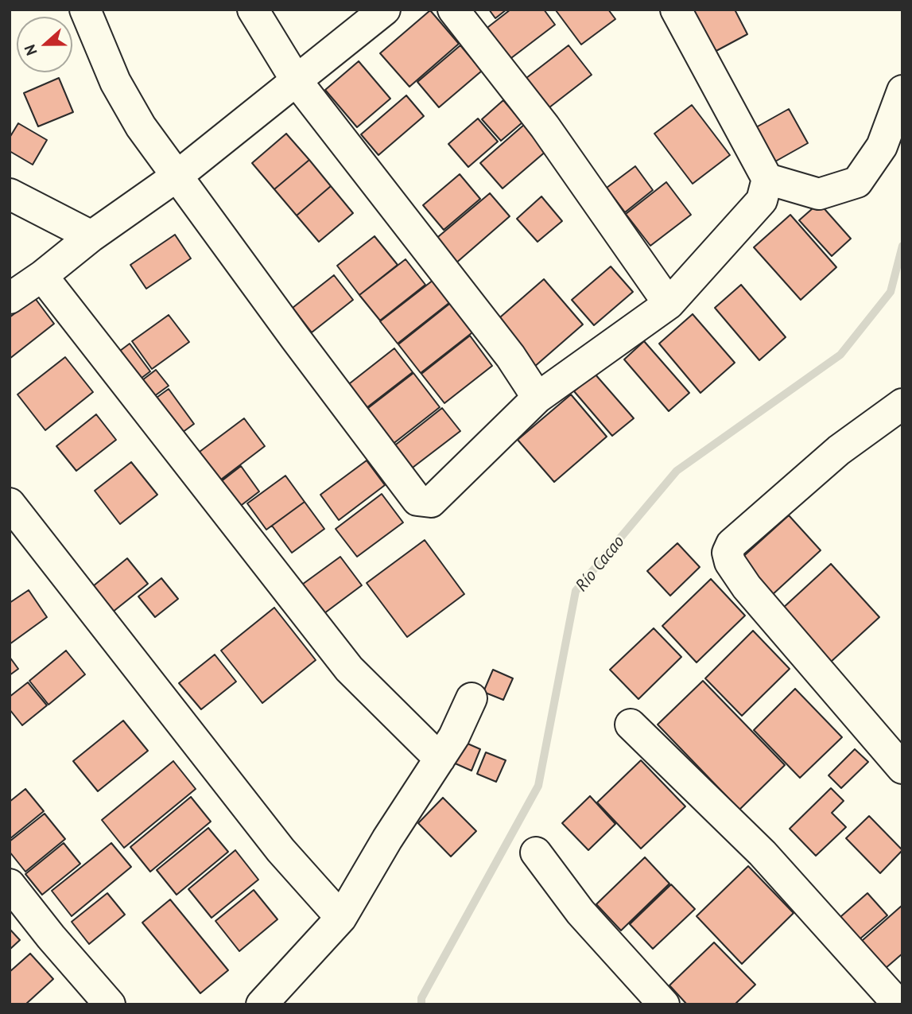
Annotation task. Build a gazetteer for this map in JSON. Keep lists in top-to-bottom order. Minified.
{"water":["Río Cacao"],"north":"left"}
